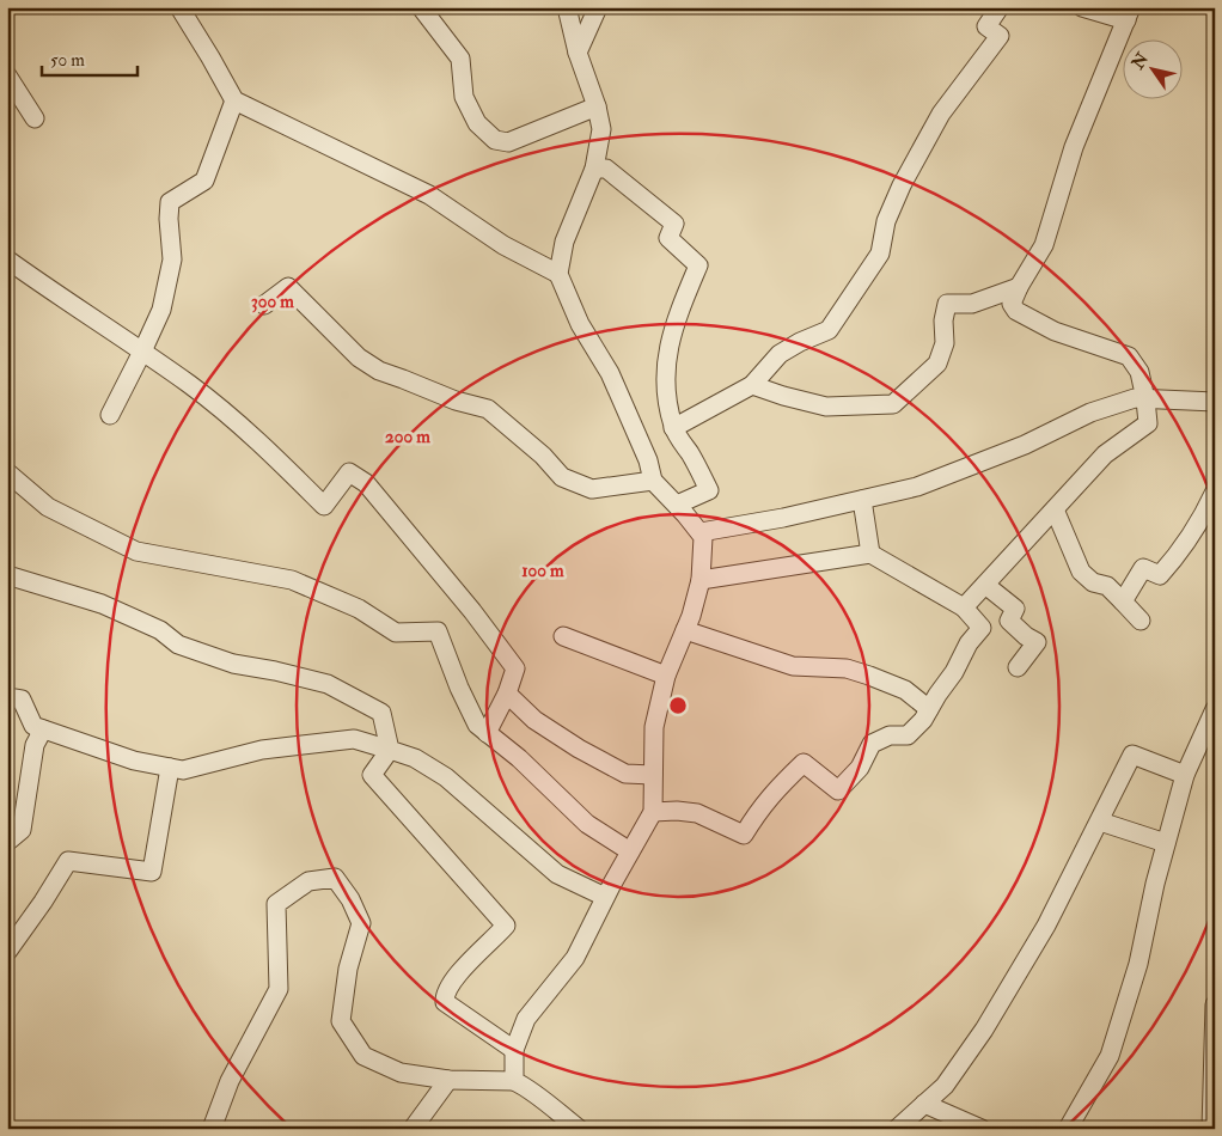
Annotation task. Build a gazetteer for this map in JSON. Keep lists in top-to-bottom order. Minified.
{"scale_bar":"50 m","north":"top left","rings":["300 m","200 m","100 m"]}
